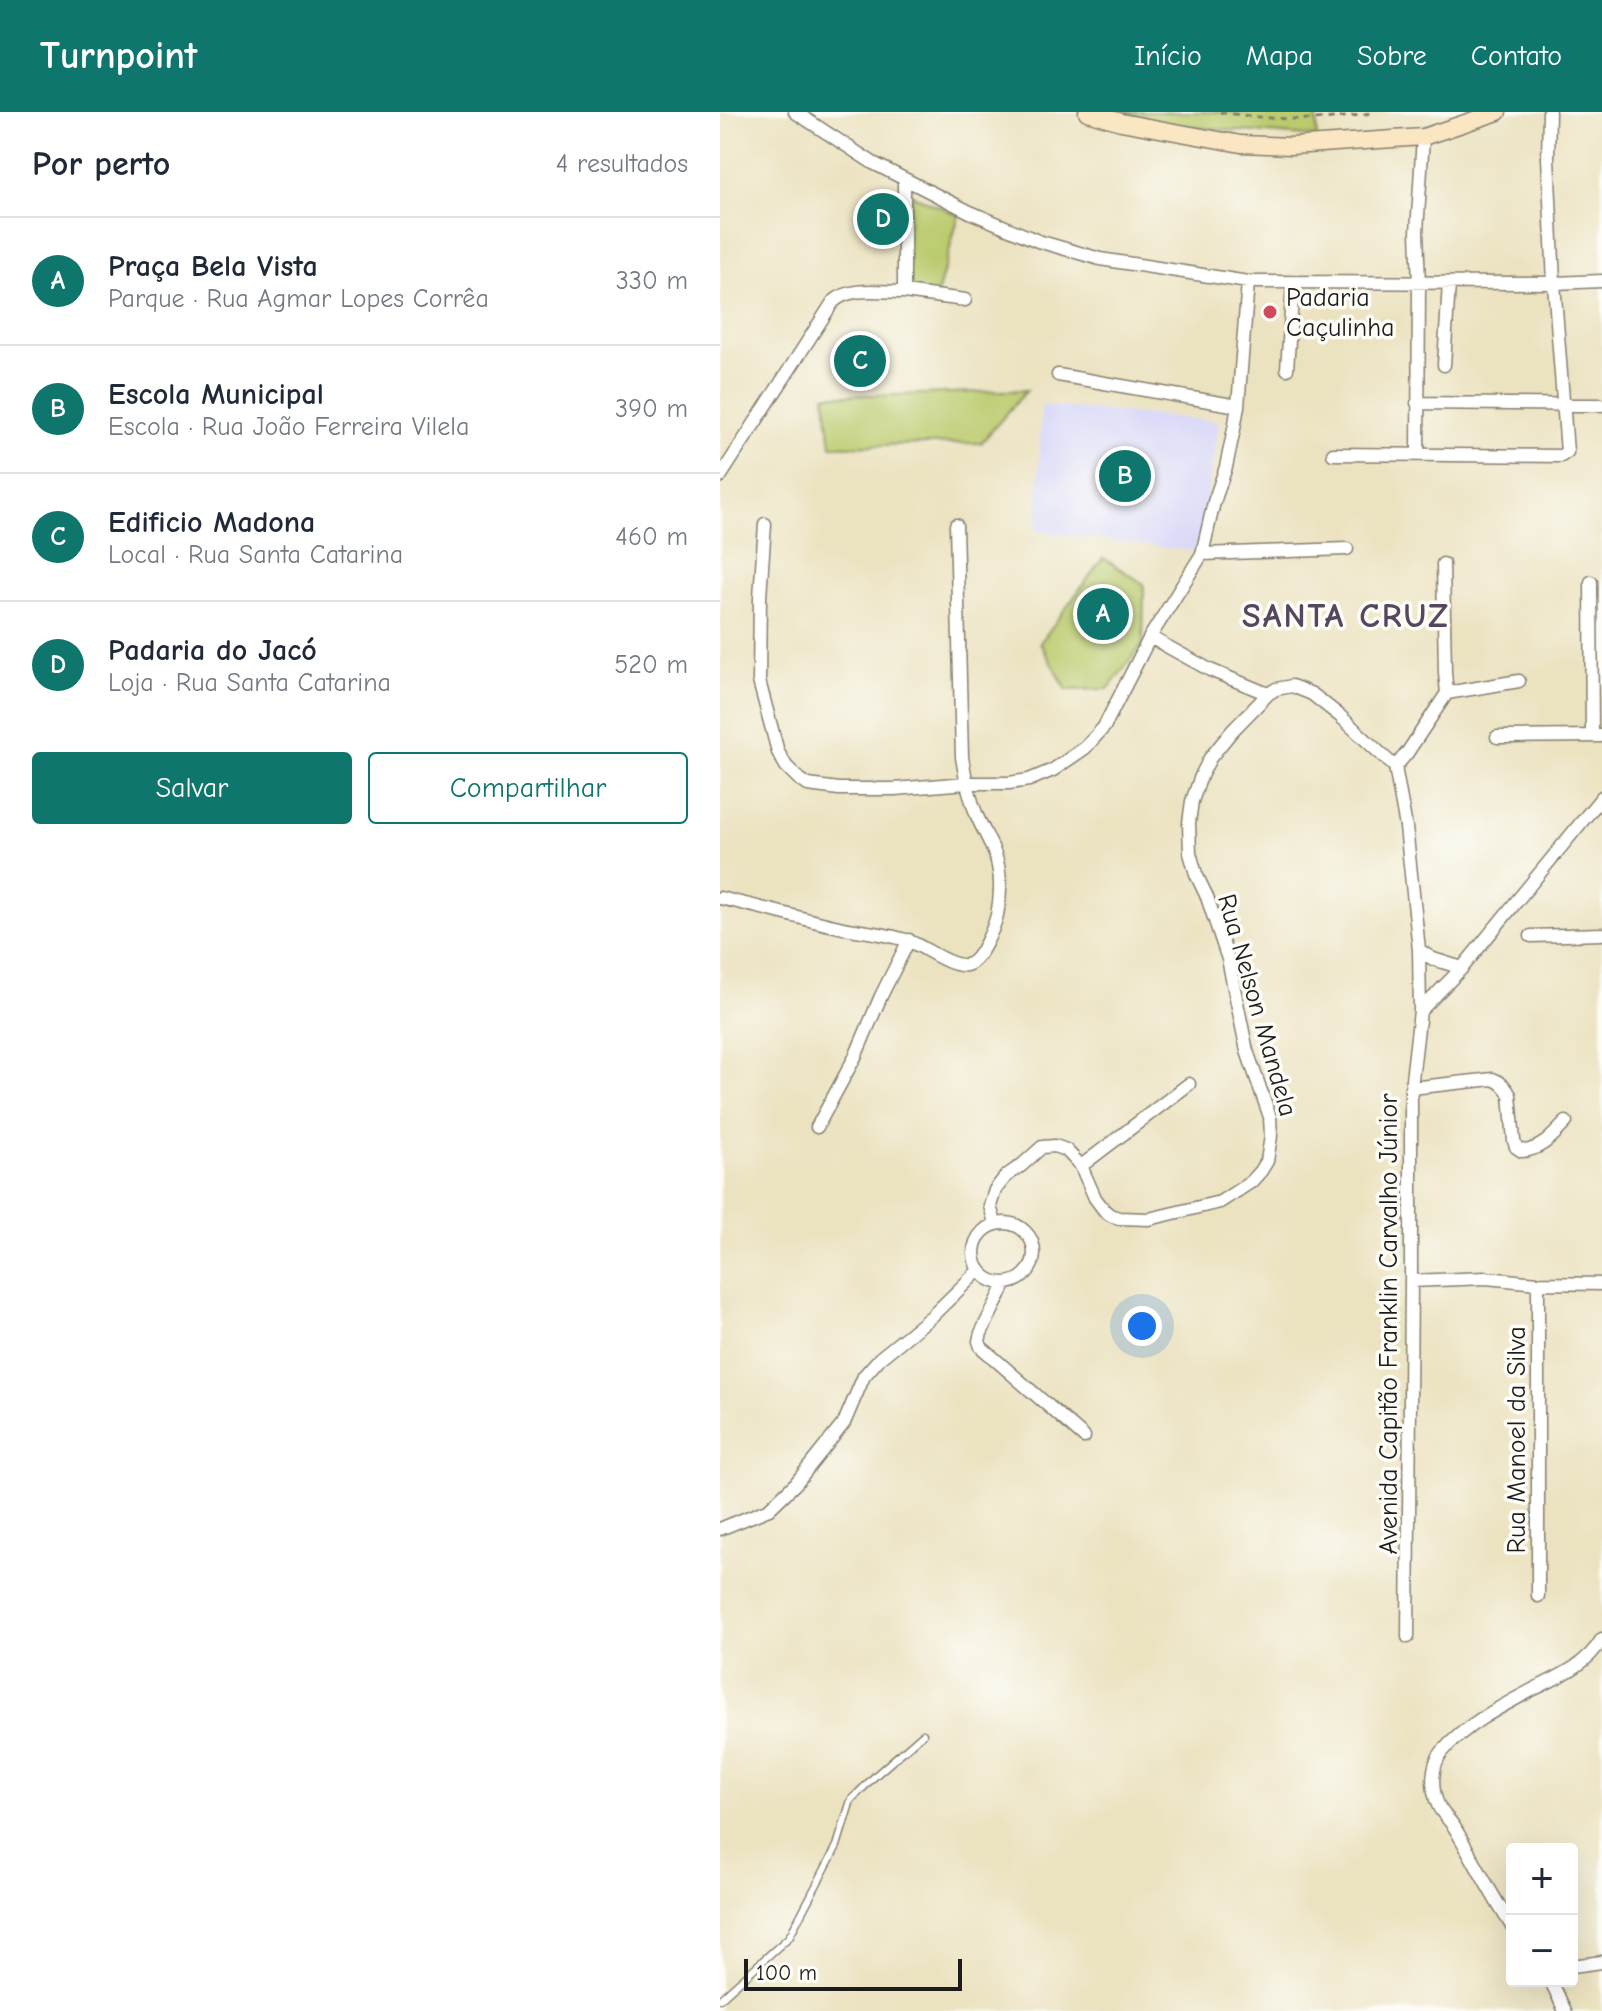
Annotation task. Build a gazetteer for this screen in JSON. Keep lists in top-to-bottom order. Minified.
{"streets":{"street":["Rua Nelson Mandela","Avenida Capitão Franklin Carvalho Júnior","Rua Manoel da Silva"]},"districts":["SANTA CRUZ"],"places":["Padaria Caçulinha"],"scale_bar":"100 m","page":{"header":"Turnpoint","nav":["Início","Mapa","Sobre","Contato"],"heading":["Por perto","4 resultados"],"pins":["D","C","B","A"],"list":[{"mark":"A","name":"Praça Bela Vista","note":"Parque · Rua Agmar Lopes Corrêa","value":"330 m"},{"mark":"B","name":"Escola Municipal","note":"Escola · Rua João Ferreira Vilela","value":"390 m"},{"mark":"C","name":"Edificio Madona","note":"Local · Rua Santa Catarina","value":"460 m"},{"mark":"D","name":"Padaria do Jacó","note":"Loja · Rua Santa Catarina","value":"520 m"}],"buttons":["Salvar","Compartilhar"],"map_buttons":["+","−"],"scale":"100 m"}}
